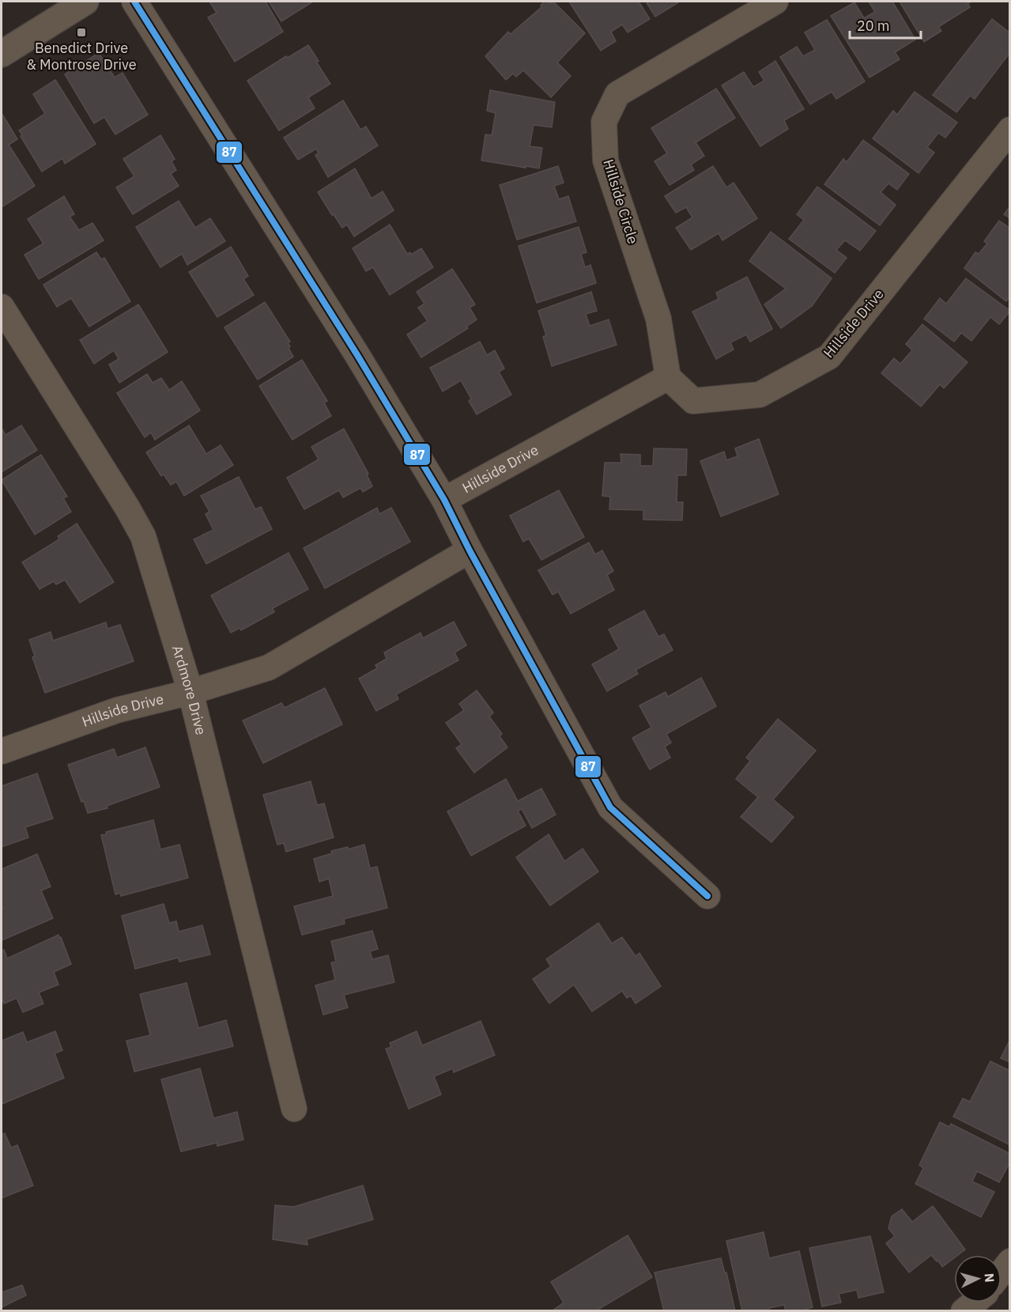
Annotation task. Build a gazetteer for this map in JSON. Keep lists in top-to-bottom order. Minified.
{"streets":{"street":["Hillside Circle","Hillside Drive","Ardmore Drive"]},"crossings":[["Hillside Circle","Hillside Drive"],["Hillside Drive","Ardmore Drive"]],"places":{"transit":["Benedict Drive & Montrose Drive"]},"lines":["transit line 87"],"scale_bar":"20 m","north":"right"}
